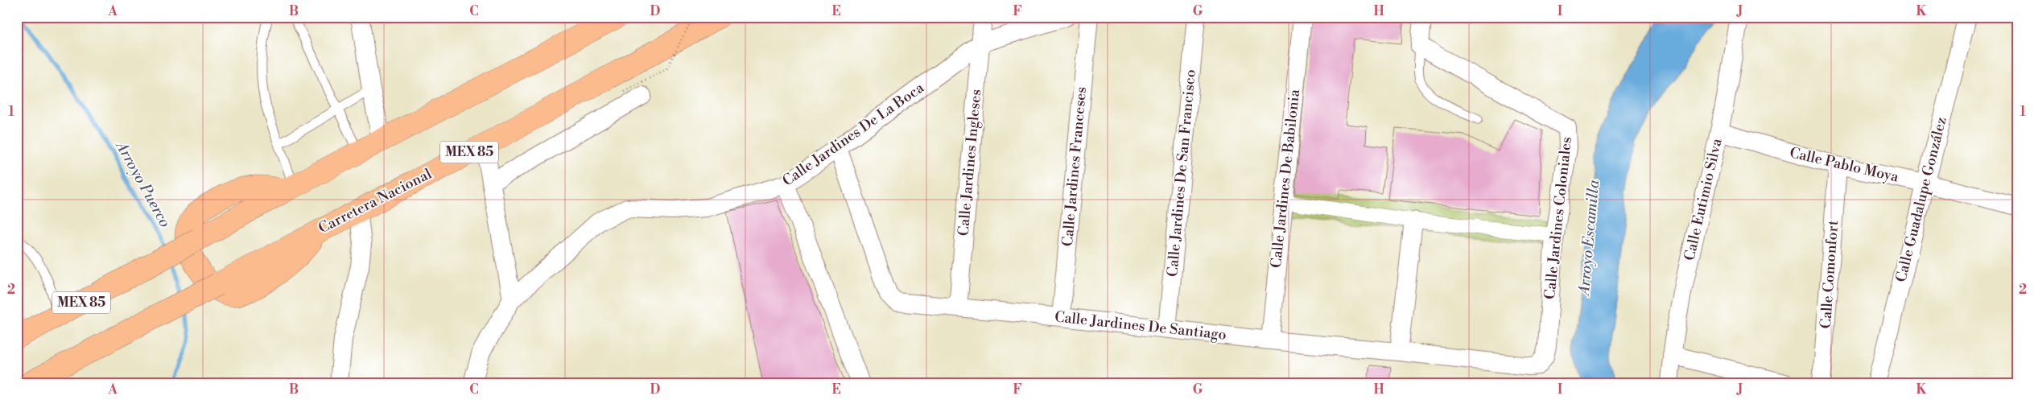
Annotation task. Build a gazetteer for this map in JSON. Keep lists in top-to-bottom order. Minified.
{"streets":{"highway":["MEX 85","Carretera Nacional"],"street":["Calle Jardines De La Boca","Calle Jardines Ingleses","Calle Pablo Moya","Calle Jardines Franceses","Calle Jardines De San Francisco","Calle Jardines De Babilonia","Calle Eutimio Silva","Calle Guadalupe González","Calle Jardines Coloniales","Calle Comonfort","Calle Jardines De Santiago"]},"crossings":[["Calle Jardines De La Boca","Calle Jardines Ingleses"],["Calle Jardines De La Boca","Calle Jardines De Santiago"],["MEX 85","Carretera Nacional"],["Calle Jardines Ingleses","Calle Jardines De Santiago"],["Calle Pablo Moya","Calle Eutimio Silva"],["Calle Pablo Moya","Calle Guadalupe González"],["Calle Pablo Moya","Calle Comonfort"],["Calle Jardines Franceses","Calle Jardines De Santiago"],["Calle Jardines De San Francisco","Calle Jardines De Santiago"],["Calle Jardines De Babilonia","Calle Jardines De Santiago"],["Calle Jardines Coloniales","Calle Jardines De Santiago"]],"water":["Arroyo Puerco","Arroyo Escamilla"],"grid":{"columns":["A","B","C","D","E","F","G","H","I","J","K"],"rows":["1","2"]}}
